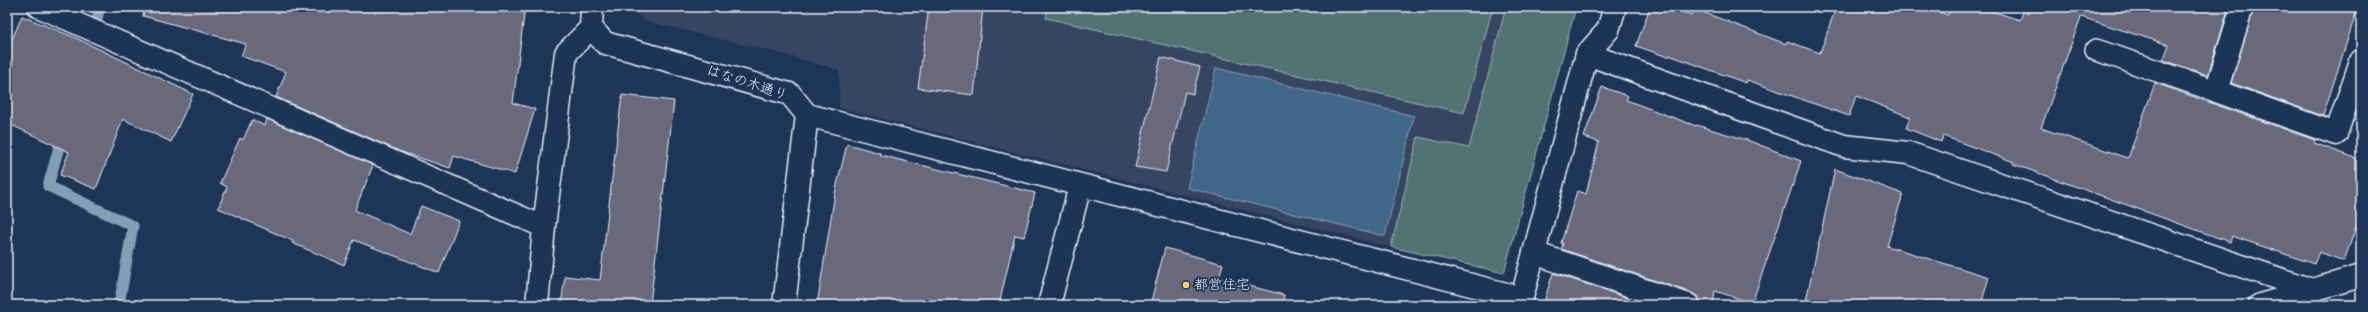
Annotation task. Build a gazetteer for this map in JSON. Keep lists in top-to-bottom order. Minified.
{"streets":{"street":["はなの木通り"]},"places":["都営住宅"]}
